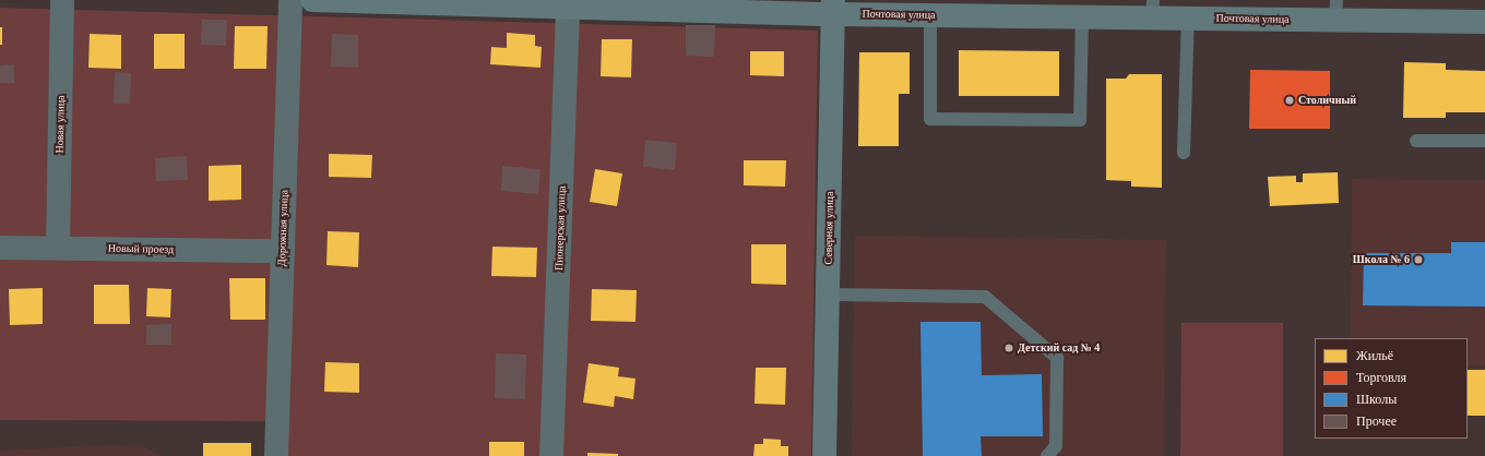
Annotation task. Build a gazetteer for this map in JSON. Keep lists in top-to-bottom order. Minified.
{"streets":{"street":["Почтовая улица","Новая улица","Дорожная улица","Пионерская улица","Северная улица","Новый проезд"]},"crossings":[["Почтовая улица","Пионерская улица"],["Почтовая улица","Северная улица"],["Новая улица","Новый проезд"],["Дорожная улица","Новый проезд"]],"places":["Столичный","Школа № 6","Детский сад № 4"],"legend":["Жильё","Торговля","Школы","Прочее"]}
